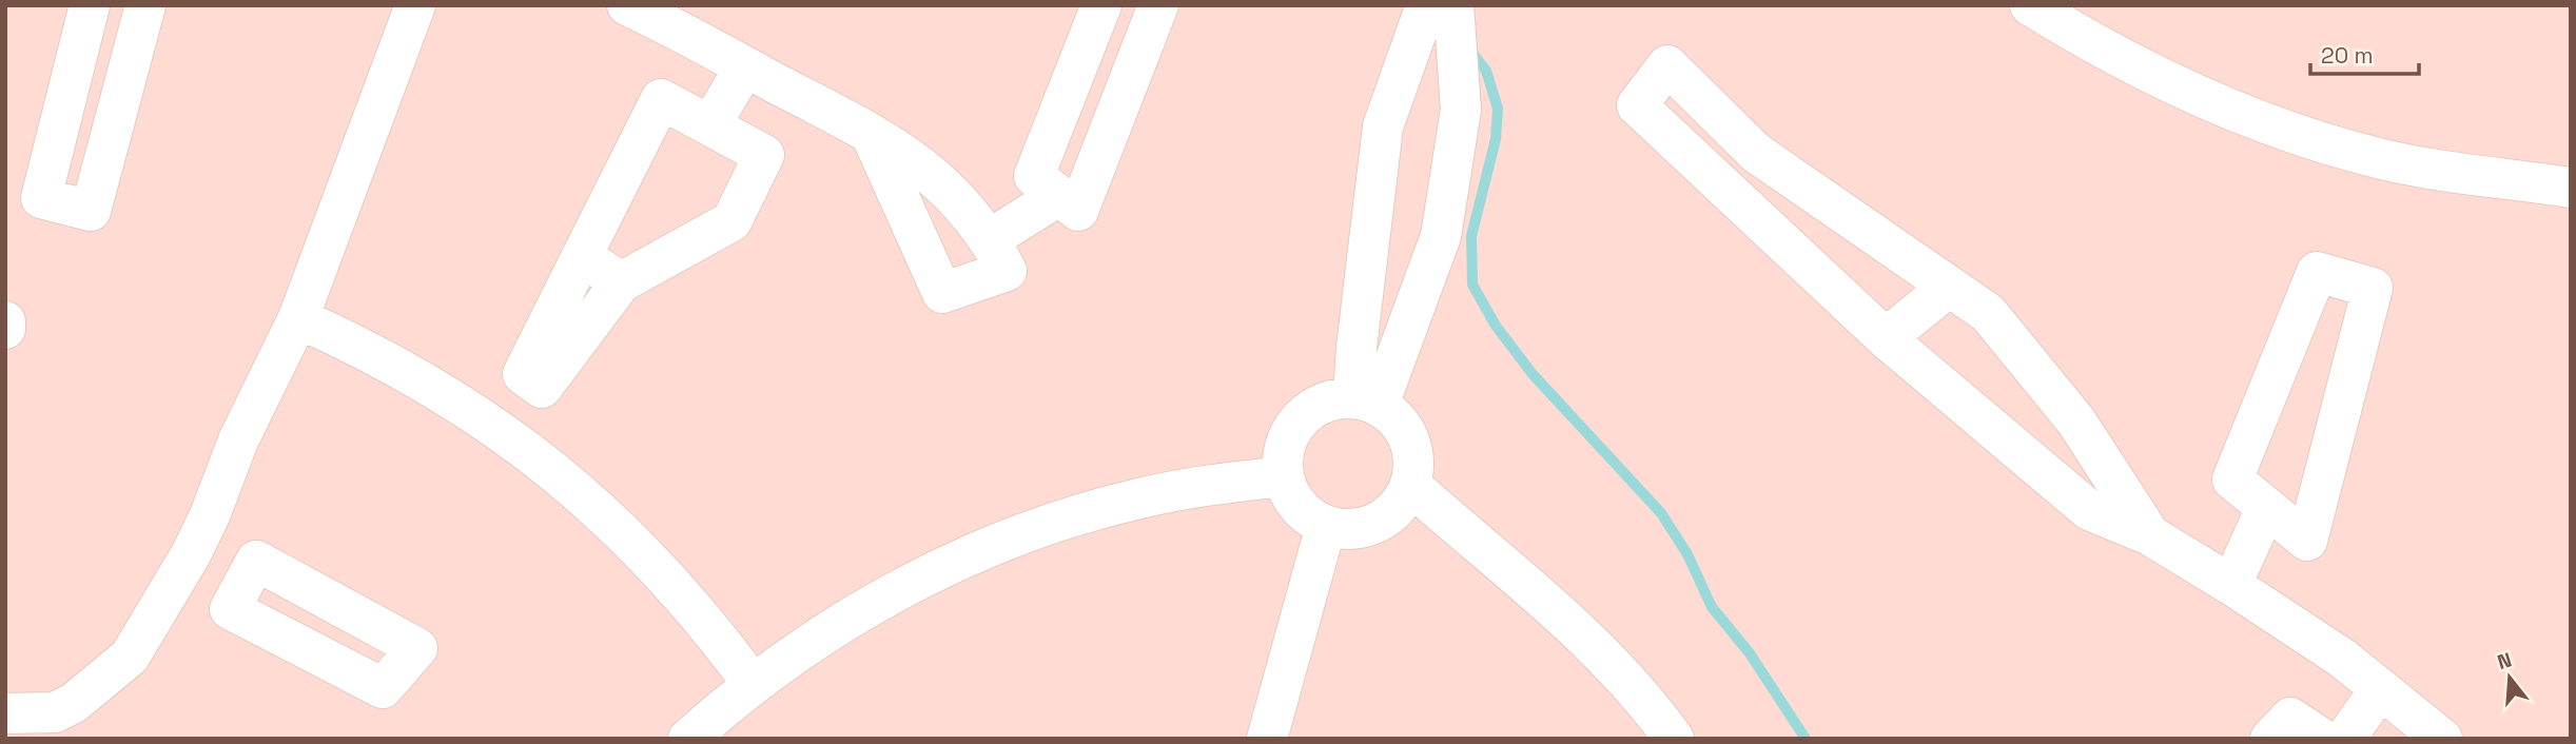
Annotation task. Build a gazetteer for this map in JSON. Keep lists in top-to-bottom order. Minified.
{"scale_bar":"20 m","north":"top"}
